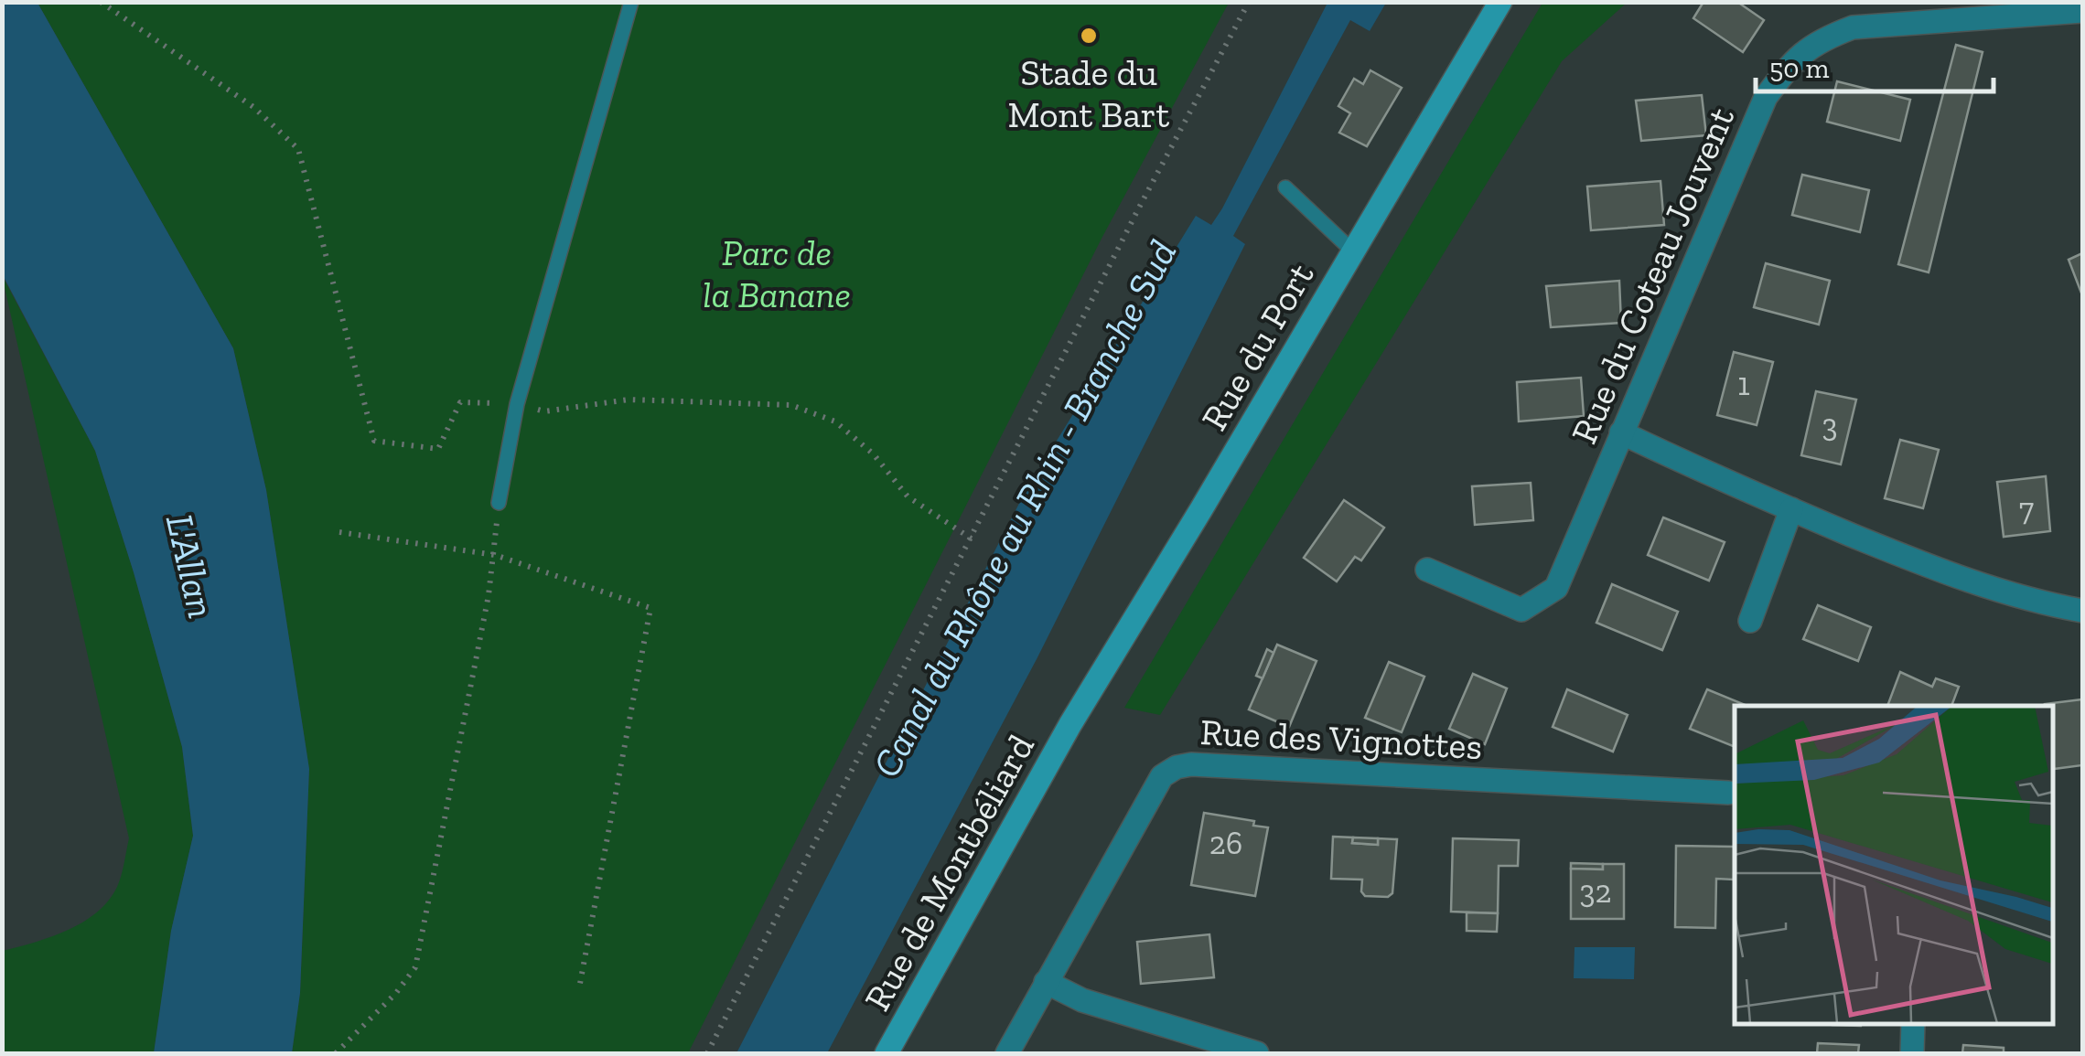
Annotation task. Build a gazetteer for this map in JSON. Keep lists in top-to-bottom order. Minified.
{"streets":{"main road":["Rue du Port","Rue de Montbéliard"],"street":["Rue du Coteau Jouvent","Rue des Vignottes"]},"crossings":[["Rue du Port","Rue de Montbéliard"]],"water":["Canal du Rhône au Rhin - Branche Sud","L'Allan"],"parks":["Parc de la Banane"],"places":["Stade du Mont Bart"],"house_numbers":["1","3","7","26","32"],"scale_bar":"50 m"}
